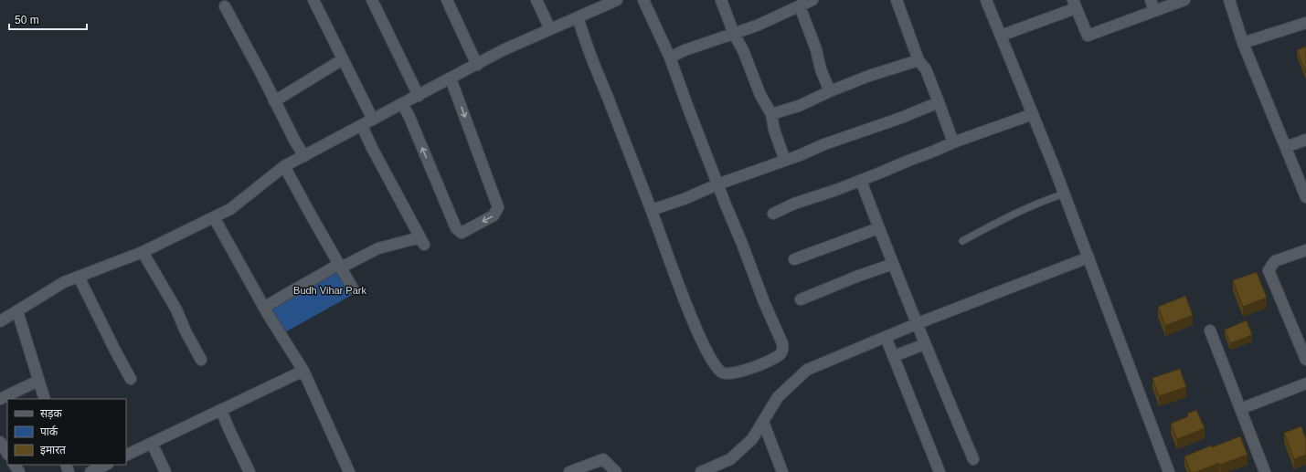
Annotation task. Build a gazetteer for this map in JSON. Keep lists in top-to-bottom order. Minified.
{"parks":["Budh Vihar Park"],"legend":["सड़क","पार्क","इमारत"],"scale_bar":"50 m"}
